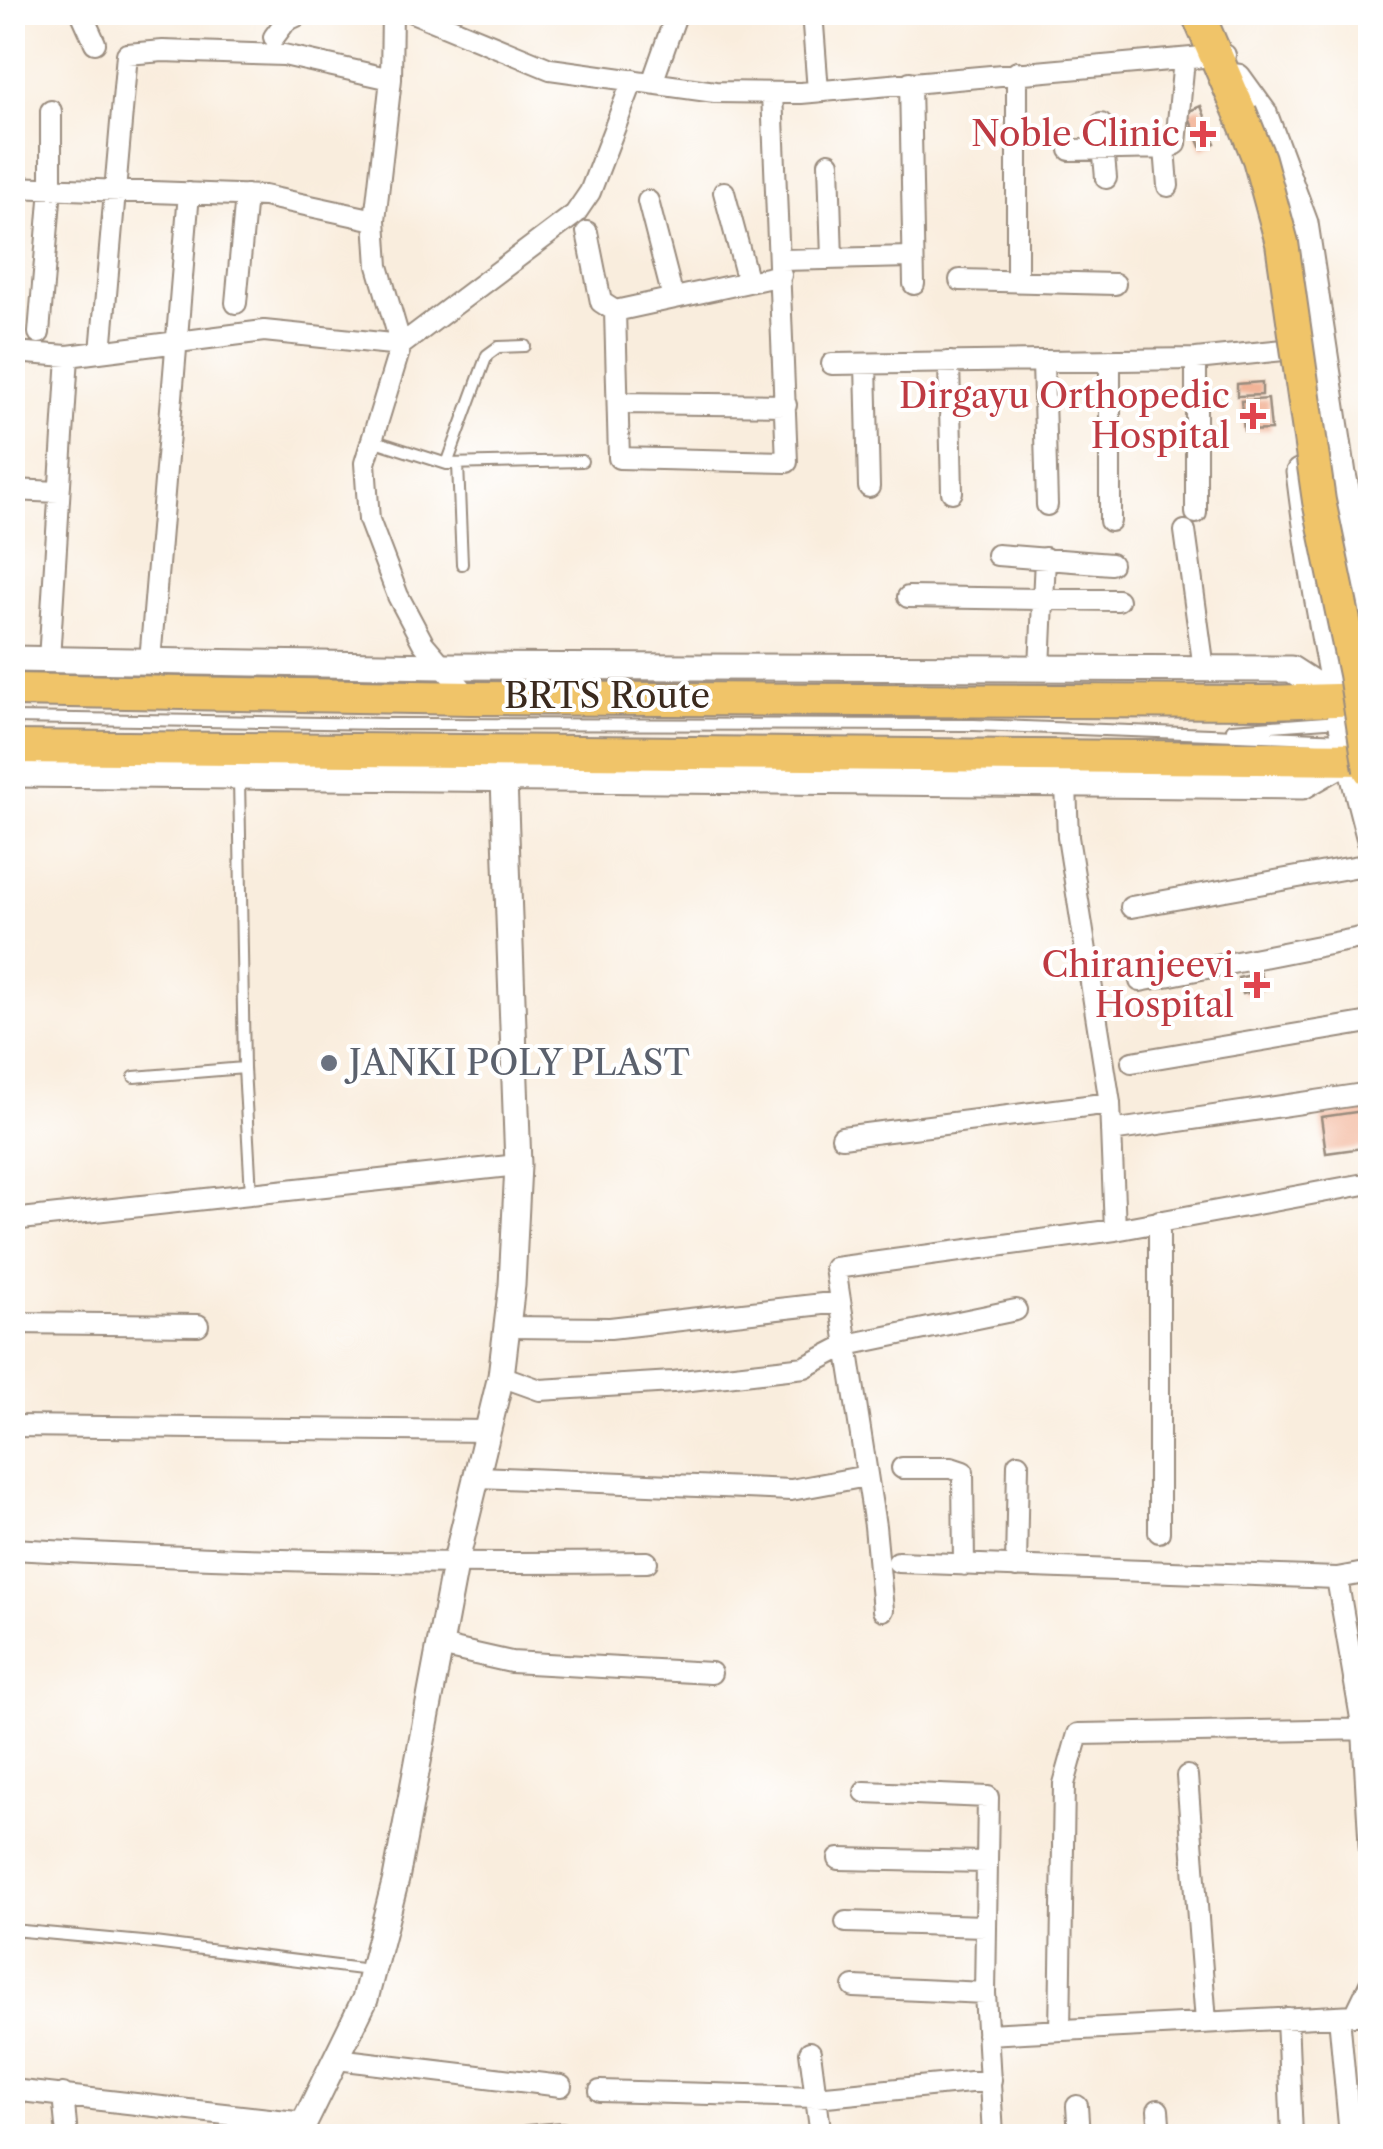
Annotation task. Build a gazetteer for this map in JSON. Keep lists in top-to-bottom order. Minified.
{"streets":{"lane":["BRTS Route"]},"places":{"health":["Noble Clinic","Dirgayu Orthopedic Hospital","Chiranjeevi Hospital"],"other":["JANKI POLY PLAST"]}}
